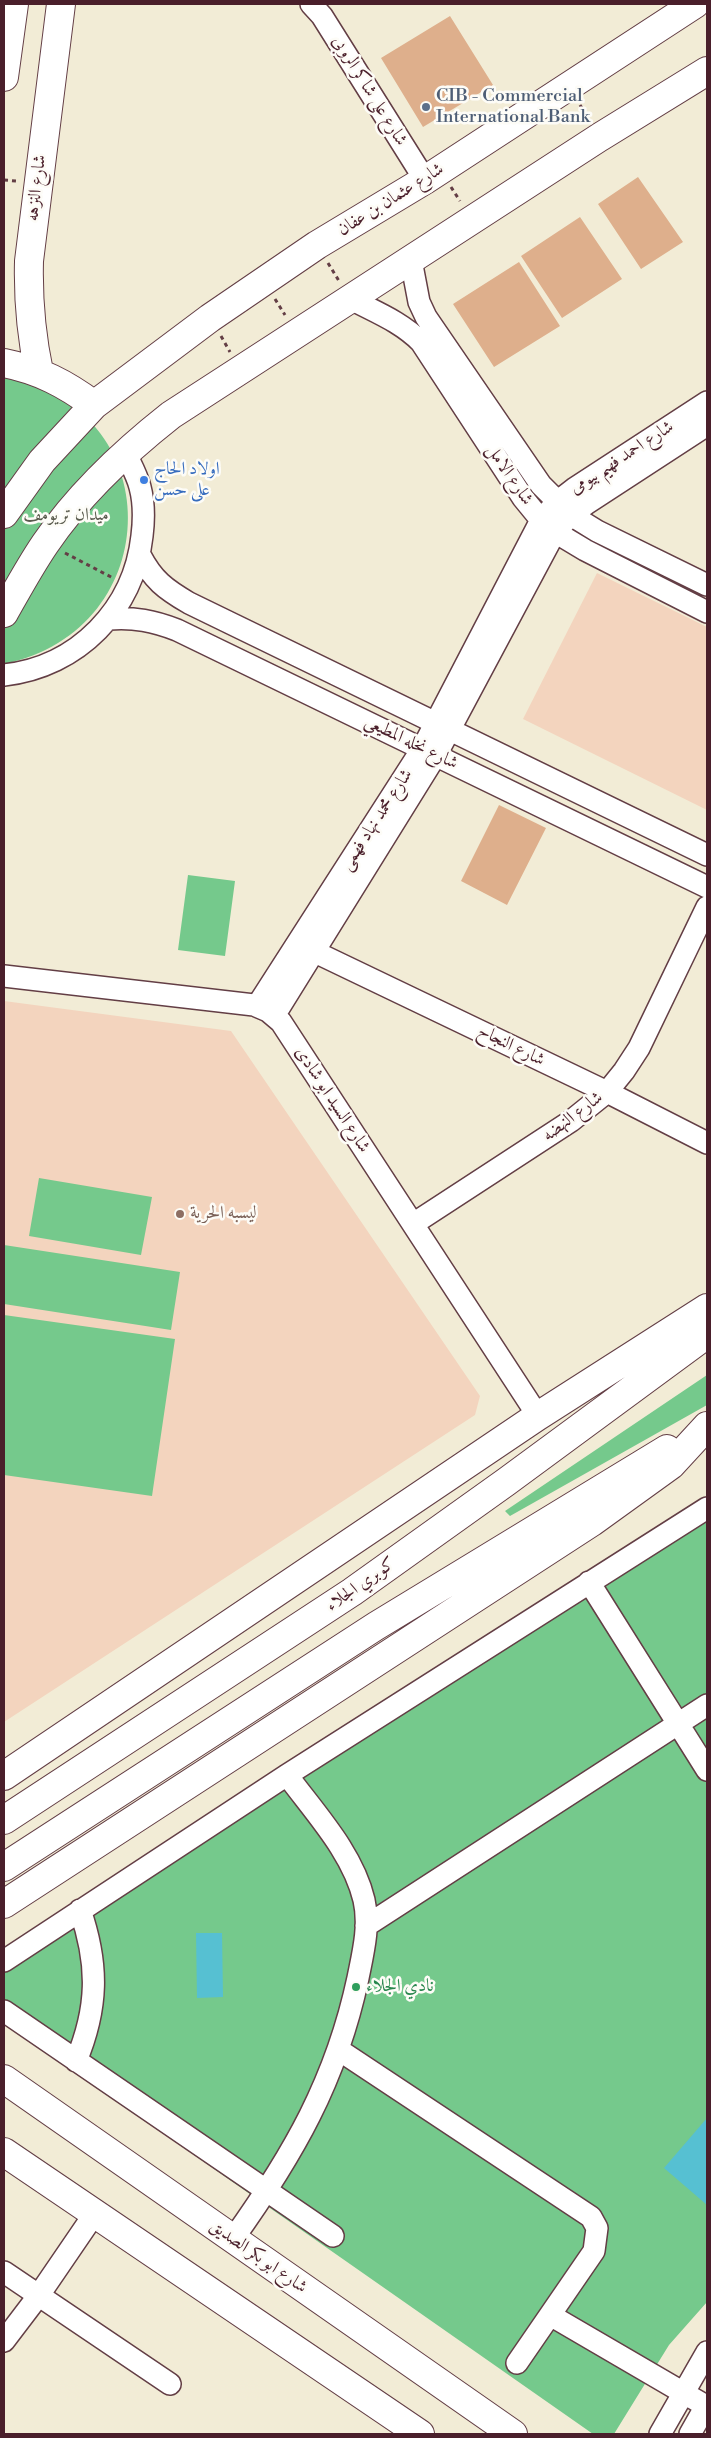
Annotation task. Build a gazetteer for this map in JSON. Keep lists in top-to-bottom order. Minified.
{"streets":{"main road":["شارع النزهه","شارع عثمان بن عفان","كوبري الجلاء","شارع ابو بكر الصديق"],"street":["شارع على شاكر الروبى","شارع احمد فهيم بيومى","شارع الامل","شارع نخله المطيعي","شارع محمد نهاد فهمى","شارع النجاح","شارع السيد ابو شادى","شارع النهضه"]},"crossings":[["شارع على شاكر الروبى","شارع عثمان بن عفان"],["شارع احمد فهيم بيومى","شارع الامل"],["شارع احمد فهيم بيومى","شارع محمد نهاد فهمى"],["شارع الامل","شارع محمد نهاد فهمى"],["شارع نخله المطيعي","شارع محمد نهاد فهمى"],["شارع محمد نهاد فهمى","شارع النجاح"],["شارع محمد نهاد فهمى","شارع السيد ابو شادى"],["شارع النجاح","شارع النهضه"],["شارع السيد ابو شادى","شارع النهضه"]],"parks":["ميدان تريومف"],"places":["CIB - Commercial International Bank","اولاد الحاج على حسن","ليسبه الحرية","نادي الجلاء"]}
